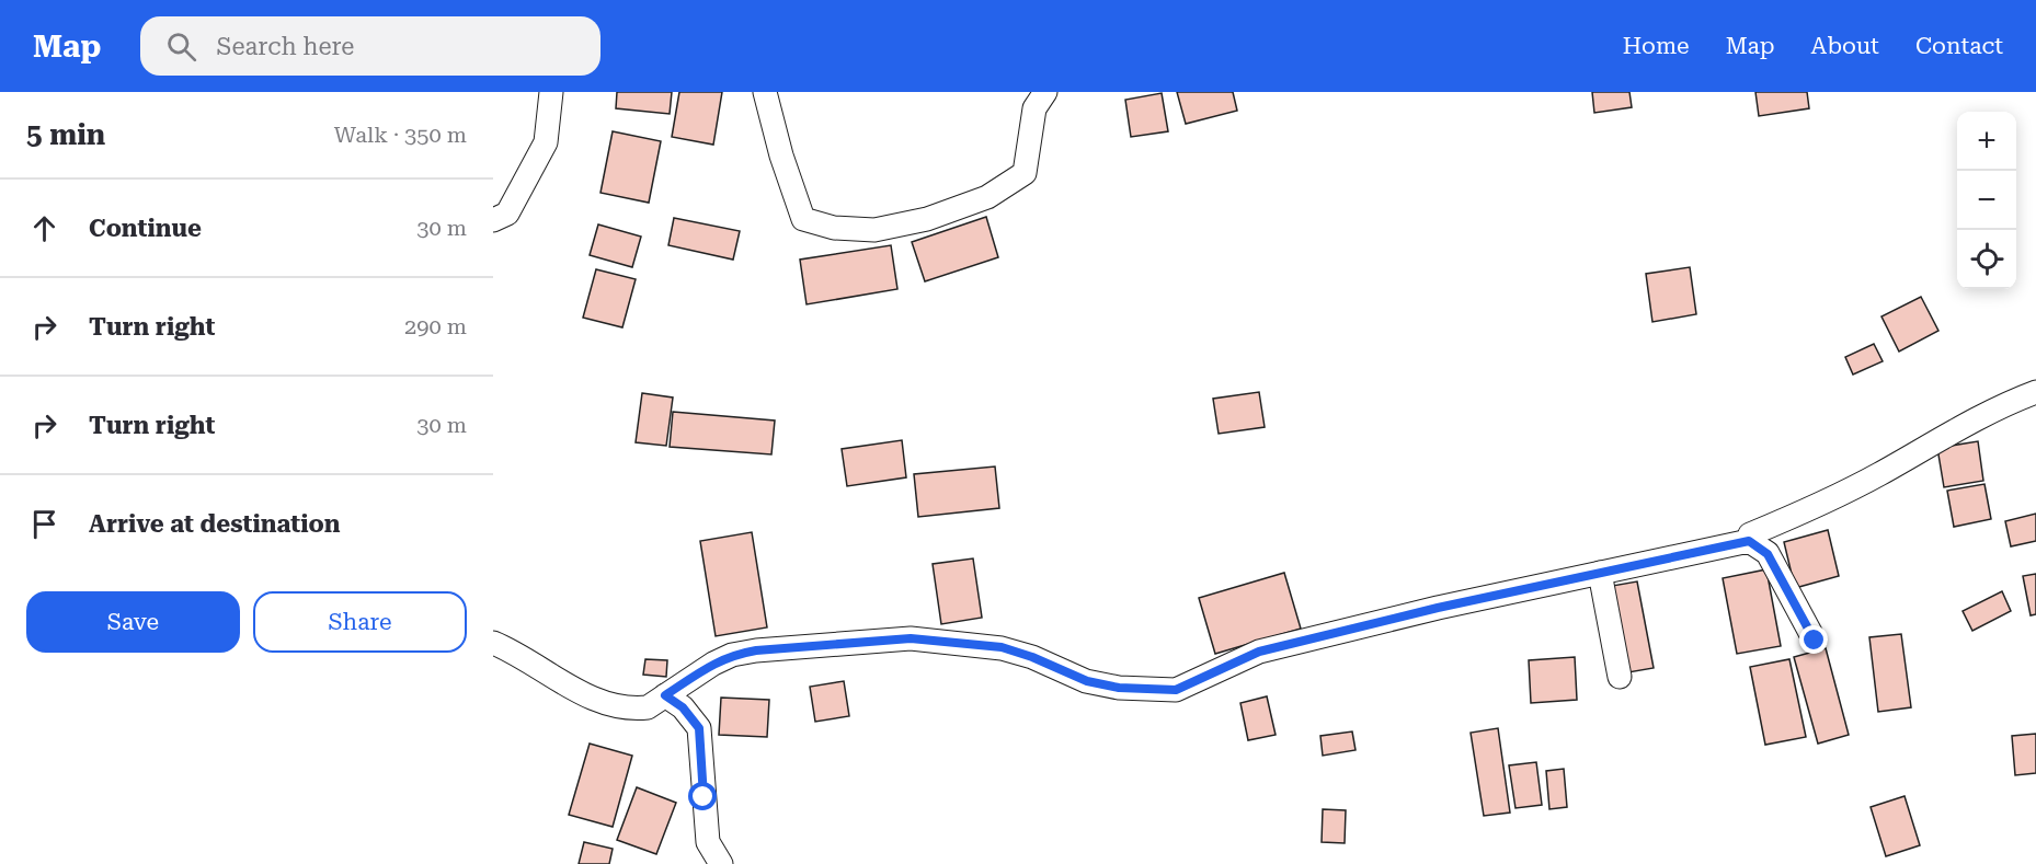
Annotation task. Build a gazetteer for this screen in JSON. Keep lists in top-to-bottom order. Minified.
{"page":{"header":"Map","search":"Search here","nav":["Home","Map","About","Contact"],"heading":["5 min","Walk · 350 m"],"map_buttons":["+","−"],"list":[["Continue","30 m"],["Turn right","290 m"],["Turn right","30 m"],"Arrive at destination"],"buttons":["Save","Share"]}}
